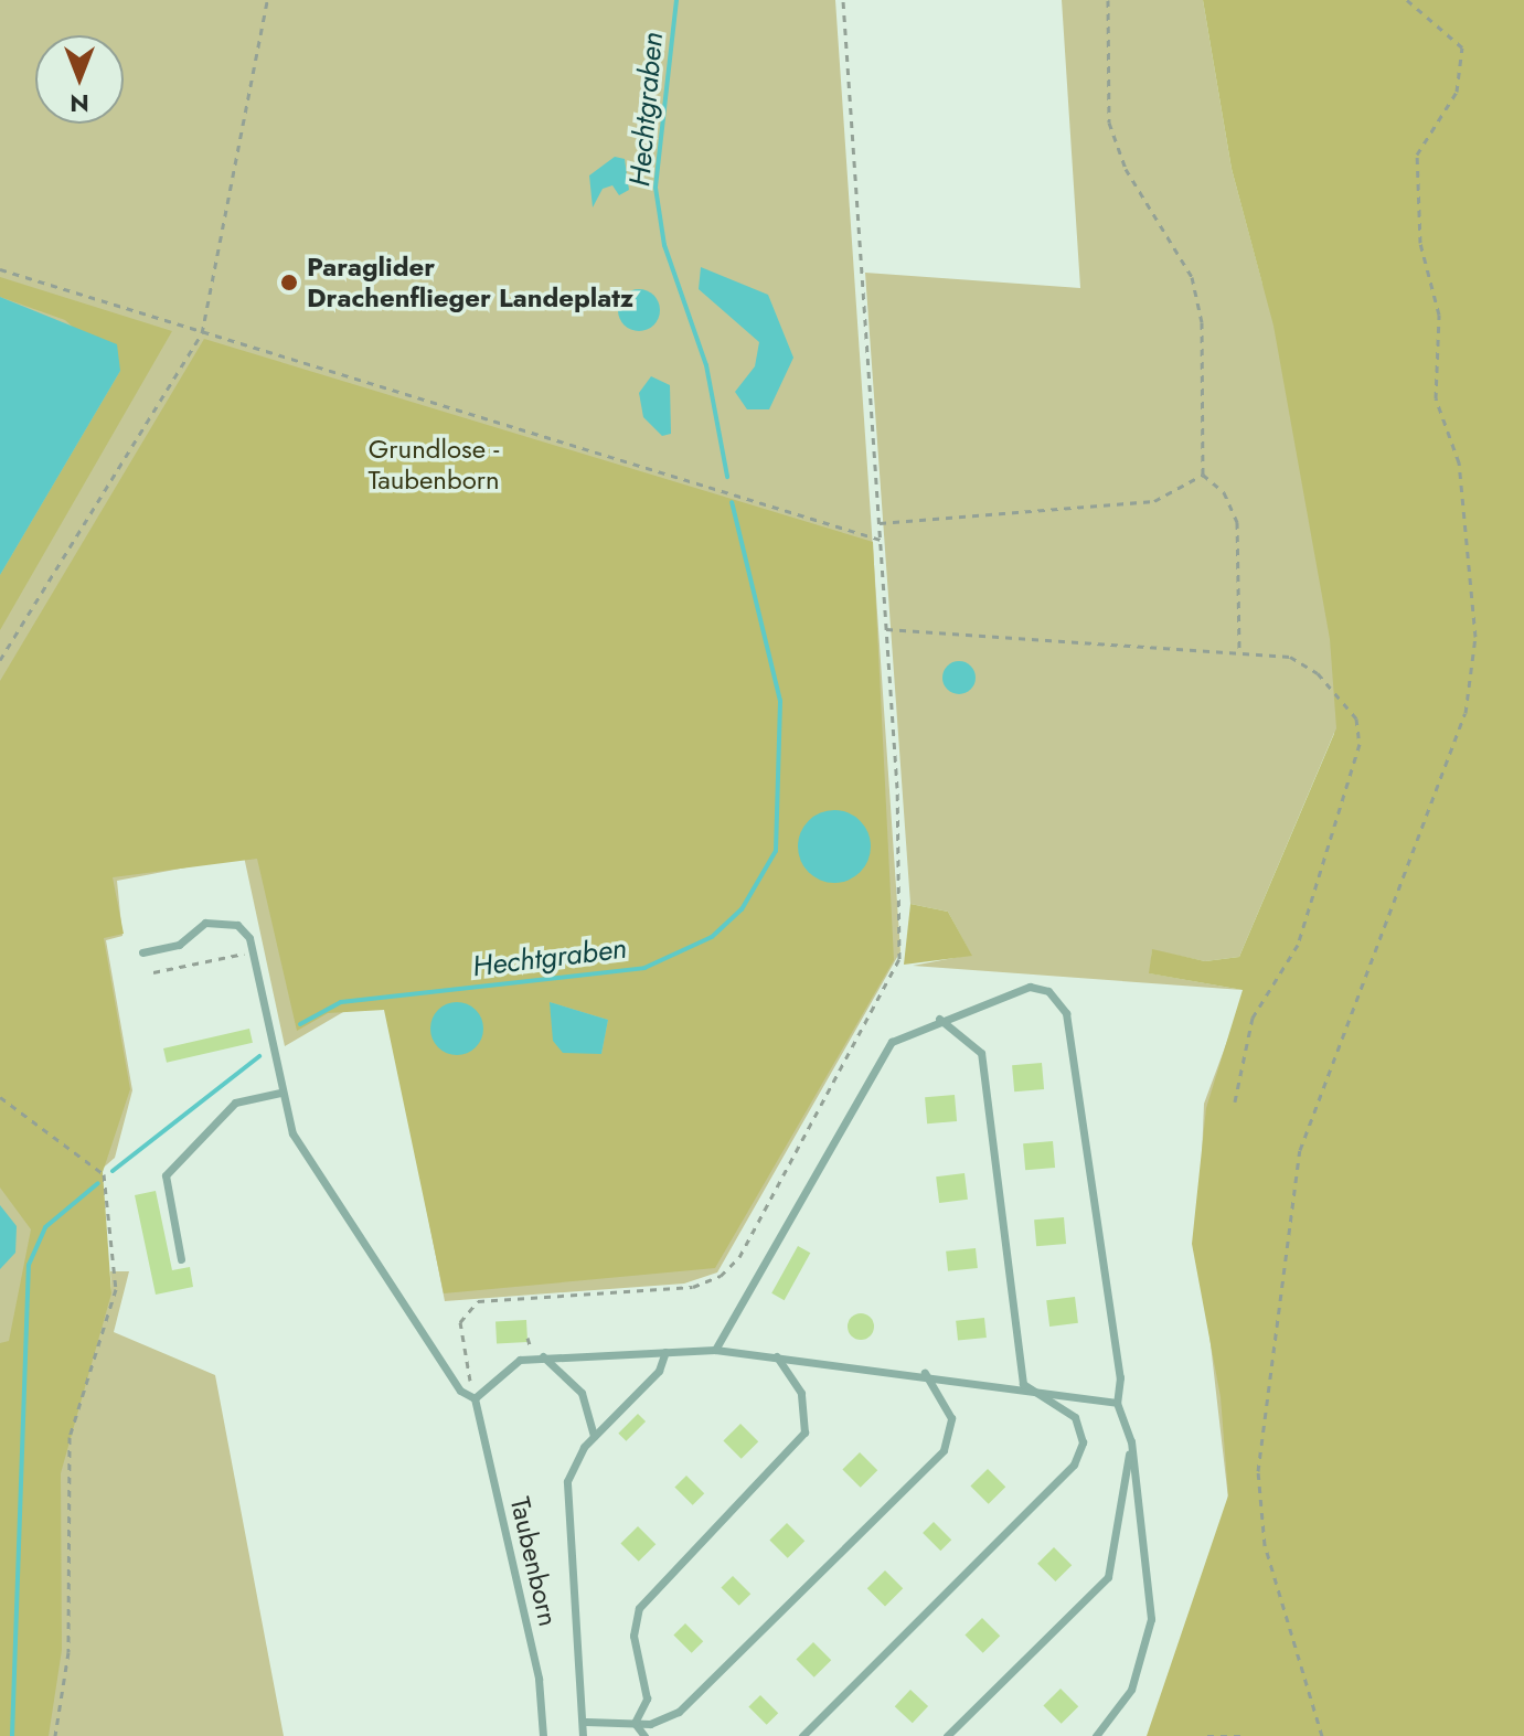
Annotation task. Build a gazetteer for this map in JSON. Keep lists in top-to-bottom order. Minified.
{"streets":{"lane":["Taubenborn"]},"water":["Hechtgraben"],"parks":["Grundlose - Taubenborn"],"places":["Paraglider Drachenflieger Landeplatz"],"north":"bottom"}
